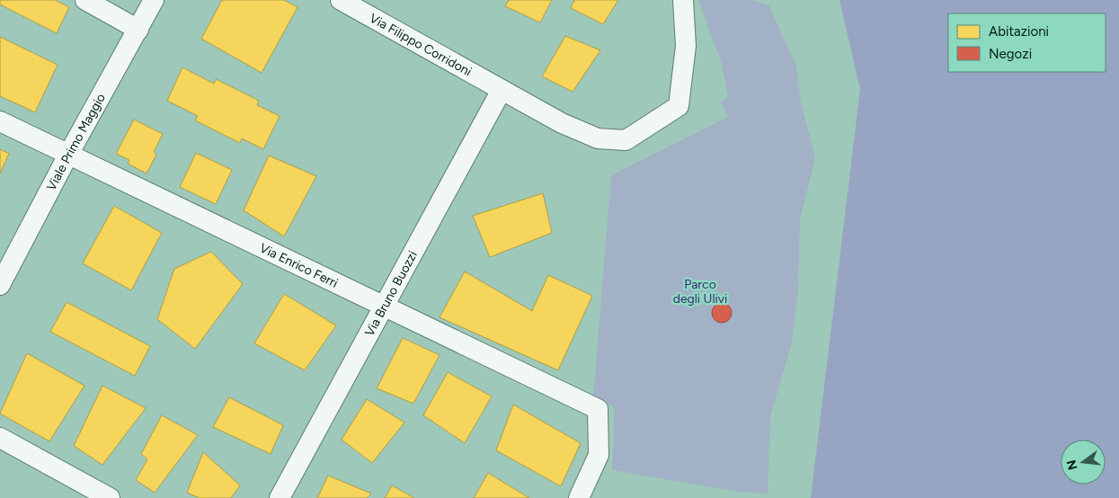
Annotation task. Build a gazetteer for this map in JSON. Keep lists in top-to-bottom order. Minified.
{"streets":{"street":["Via Filippo Corridoni","Viale Primo Maggio","Via Enrico Ferri","Via Bruno Buozzi"]},"crossings":[["Via Filippo Corridoni","Via Bruno Buozzi"],["Viale Primo Maggio","Via Enrico Ferri"],["Via Enrico Ferri","Via Bruno Buozzi"]],"parks":["Parco degli Ulivi"],"legend":["Abitazioni","Negozi"],"north":"left"}
